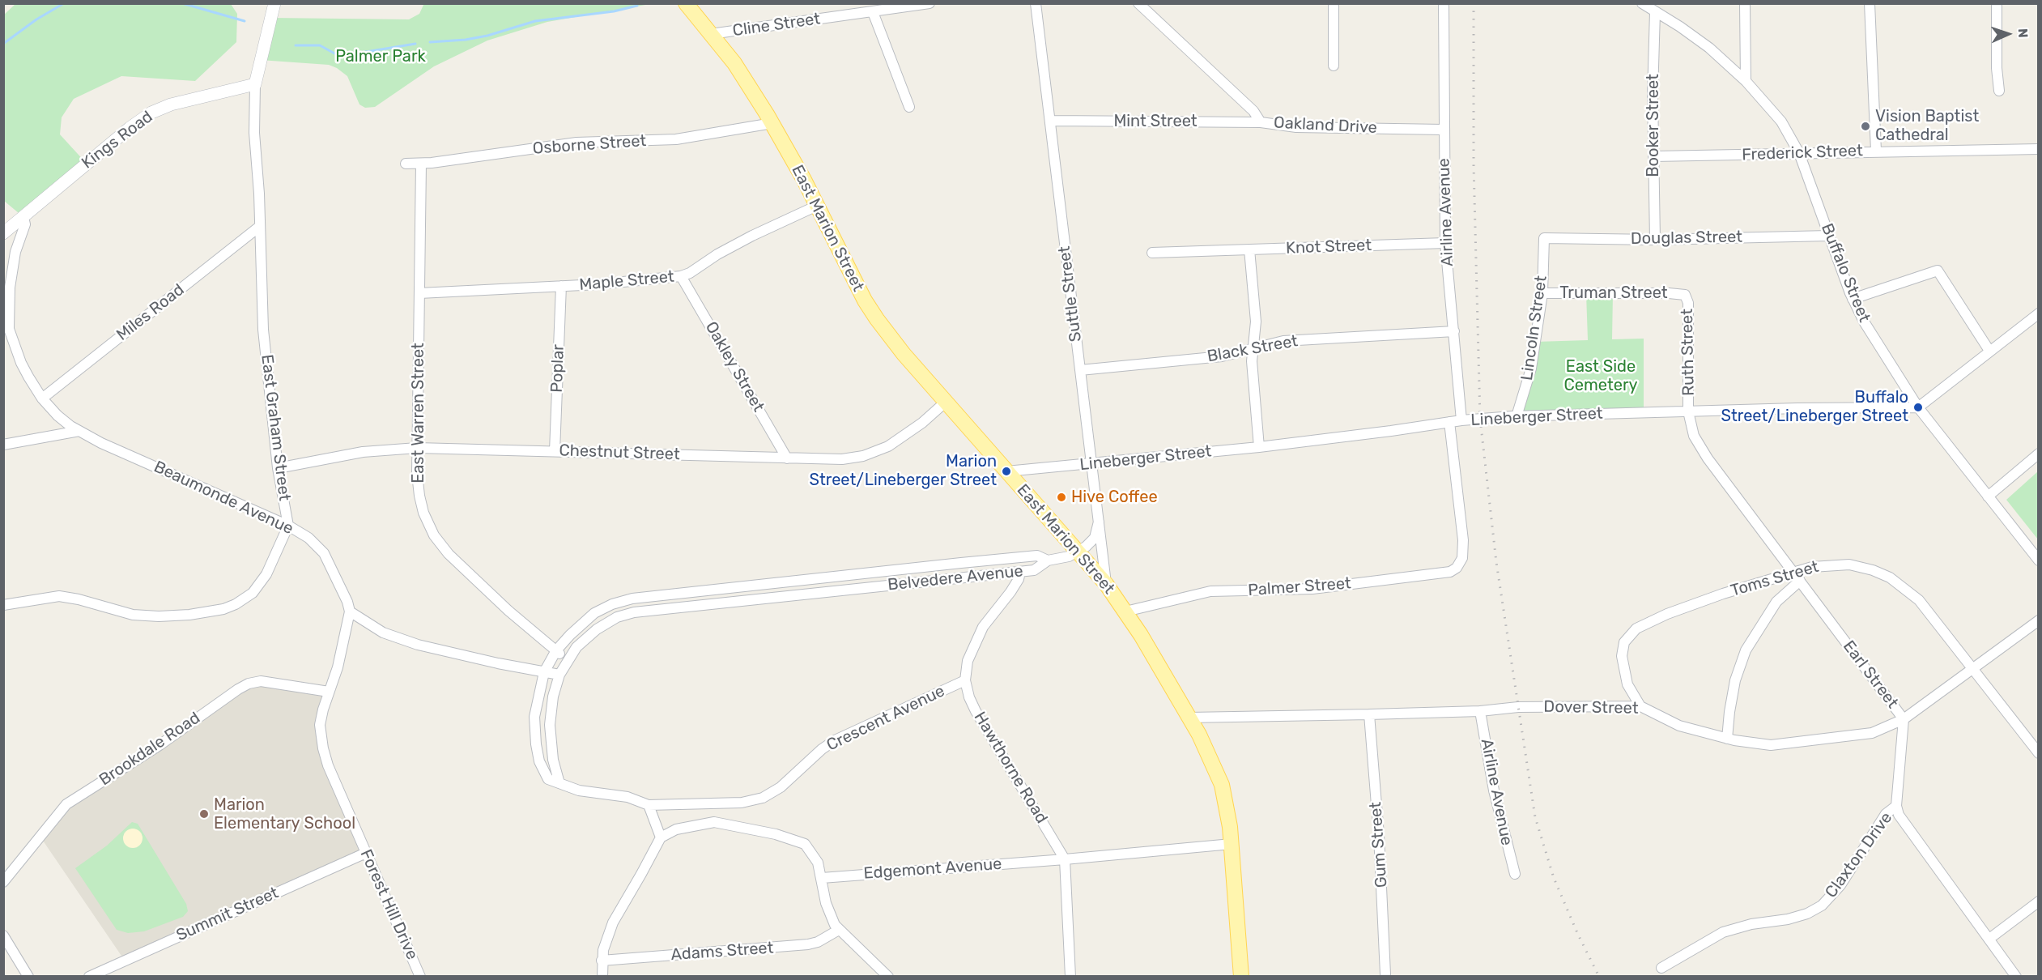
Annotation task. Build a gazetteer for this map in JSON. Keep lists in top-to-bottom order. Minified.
{"streets":{"main road":["East Marion Street"],"street":["Cline Street","Mint Street","Oakland Drive","Booker Street","Kings Road","Osborne Street","Frederick Street","Airline Avenue","Douglas Street","Knot Street","Buffalo Street","Maple Street","Truman Street","Suttle Street","Miles Road","Lincoln Street","Black Street","Ruth Street","Oakley Street","Poplar","East Warren Street","Lineberger Street","East Graham Street","Chestnut Street","Beaumonde Avenue","Belvedere Avenue","Toms Street","Palmer Street","Earl Street","Dover Street","Crescent Avenue","Brookdale Road","Hawthorne Road","Gum Street","Claxton Drive","Edgemont Avenue","Forest Hill Drive","Summit Street","Adams Street"]},"crossings":[["Cline Street","East Marion Street"],["Mint Street","Oakland Drive"],["Mint Street","Suttle Street"],["Oakland Drive","Airline Avenue"],["Booker Street","Frederick Street"],["Booker Street","Douglas Street"],["Booker Street","Buffalo Street"],["Kings Road","East Graham Street"],["Kings Road","Beaumonde Avenue"],["Osborne Street","East Marion Street"],["Osborne Street","East Warren Street"],["Frederick Street","Buffalo Street"],["Airline Avenue","Knot Street"],["Airline Avenue","Black Street"],["Airline Avenue","Lineberger Street"],["Airline Avenue","Dover Street"],["East Marion Street","Maple Street"],["East Marion Street","Suttle Street"],["East Marion Street","Lineberger Street"],["East Marion Street","Chestnut Street"],["East Marion Street","Belvedere Avenue"],["East Marion Street","Palmer Street"],["East Marion Street","Dover Street"],["East Marion Street","Edgemont Avenue"],["Douglas Street","Buffalo Street"],["Douglas Street","Lincoln Street"],["Buffalo Street","Lineberger Street"],["Maple Street","Oakley Street"],["Maple Street","Poplar"],["Maple Street","East Warren Street"],["Truman Street","Lincoln Street"],["Truman Street","Ruth Street"],["Suttle Street","Black Street"],["Suttle Street","Lineberger Street"],["Miles Road","East Graham Street"],["Miles Road","Beaumonde Avenue"],["Lincoln Street","Lineberger Street"],["Ruth Street","Lineberger Street"],["Ruth Street","Earl Street"],["Oakley Street","Chestnut Street"],["Poplar","Chestnut Street"],["East Warren Street","Chestnut Street"],["East Warren Street","Belvedere Avenue"],["Lineberger Street","Palmer Street"],["Lineberger Street","Earl Street"],["East Graham Street","Chestnut Street"],["East Graham Street","Beaumonde Avenue"],["Beaumonde Avenue","Forest Hill Drive"],["Belvedere Avenue","Crescent Avenue"],["Belvedere Avenue","Hawthorne Road"],["Toms Street","Earl Street"],["Toms Street","Dover Street"],["Earl Street","Dover Street"],["Earl Street","Claxton Drive"],["Dover Street","Gum Street"],["Crescent Avenue","Hawthorne Road"],["Brookdale Road","Forest Hill Drive"],["Hawthorne Road","Edgemont Avenue"],["Forest Hill Drive","Summit Street"]],"parks":["Palmer Park","East Side Cemetery"],"places":["Vision Baptist Cathedral","Buffalo Street/Lineberger Street","Marion Street/Lineberger Street","Hive Coffee","Marion Elementary School"],"north":"right"}
